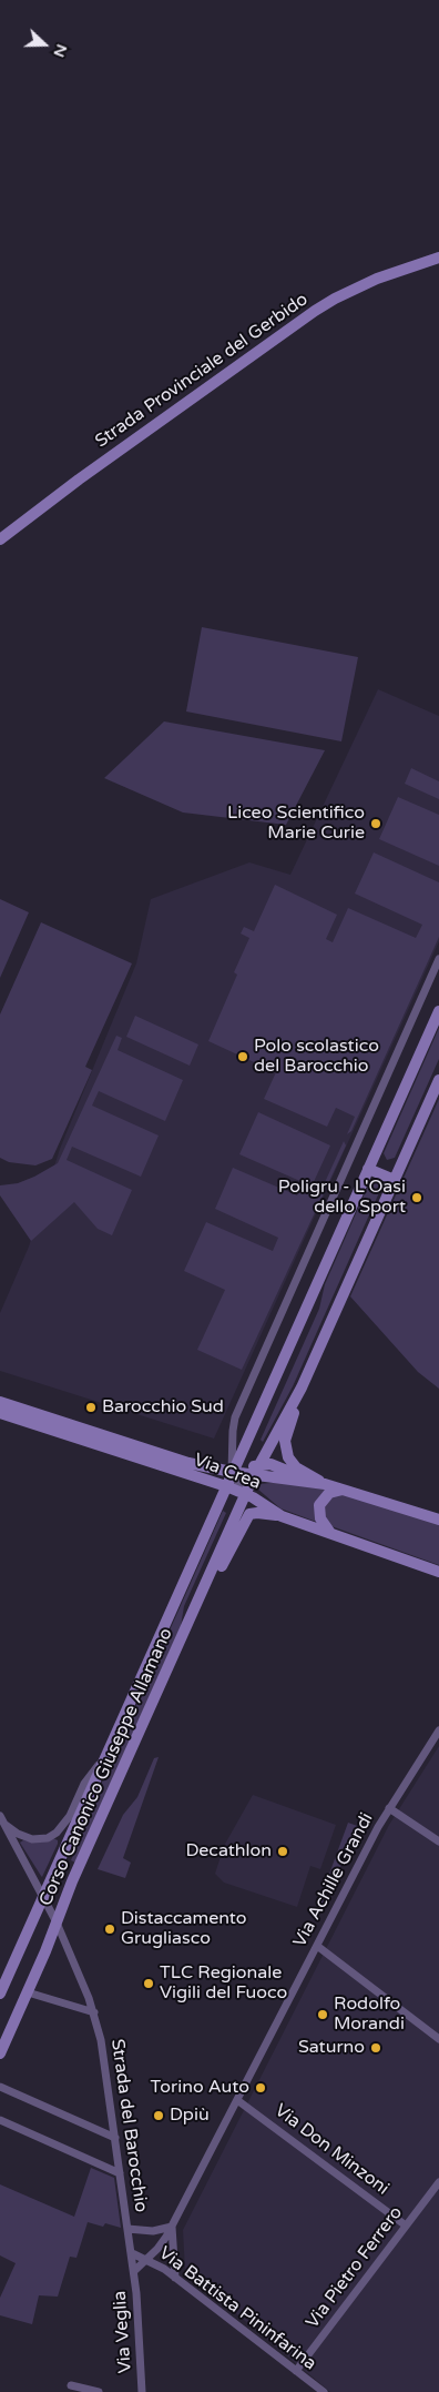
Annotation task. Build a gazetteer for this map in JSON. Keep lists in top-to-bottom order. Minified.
{"streets":{"main road":["Strada Provinciale del Gerbido","Via Crea","Corso Canonico Giuseppe Allamano"],"street":["Via Achille Grandi","Strada del Barocchio","Via Don Minzoni","Via Pietro Ferrero","Via Battista Pininfarina","Via Veglia"]},"crossings":[["Via Crea","Corso Canonico Giuseppe Allamano"],["Corso Canonico Giuseppe Allamano","Strada del Barocchio"],["Via Achille Grandi","Strada del Barocchio"],["Via Achille Grandi","Via Don Minzoni"],["Via Achille Grandi","Via Battista Pininfarina"],["Via Achille Grandi","Via Veglia"],["Strada del Barocchio","Via Battista Pininfarina"],["Strada del Barocchio","Via Veglia"],["Via Don Minzoni","Via Pietro Ferrero"],["Via Pietro Ferrero","Via Battista Pininfarina"]],"places":["Liceo Scientifico Marie Curie","Polo scolastico del Barocchio","Poligru - L'Oasi dello Sport","Barocchio Sud","Decathlon","Distaccamento Grugliasco","TLC Regionale Vigili del Fuoco","Rodolfo Morandi","Saturno","Torino Auto","Dpiù"],"north":"right"}
